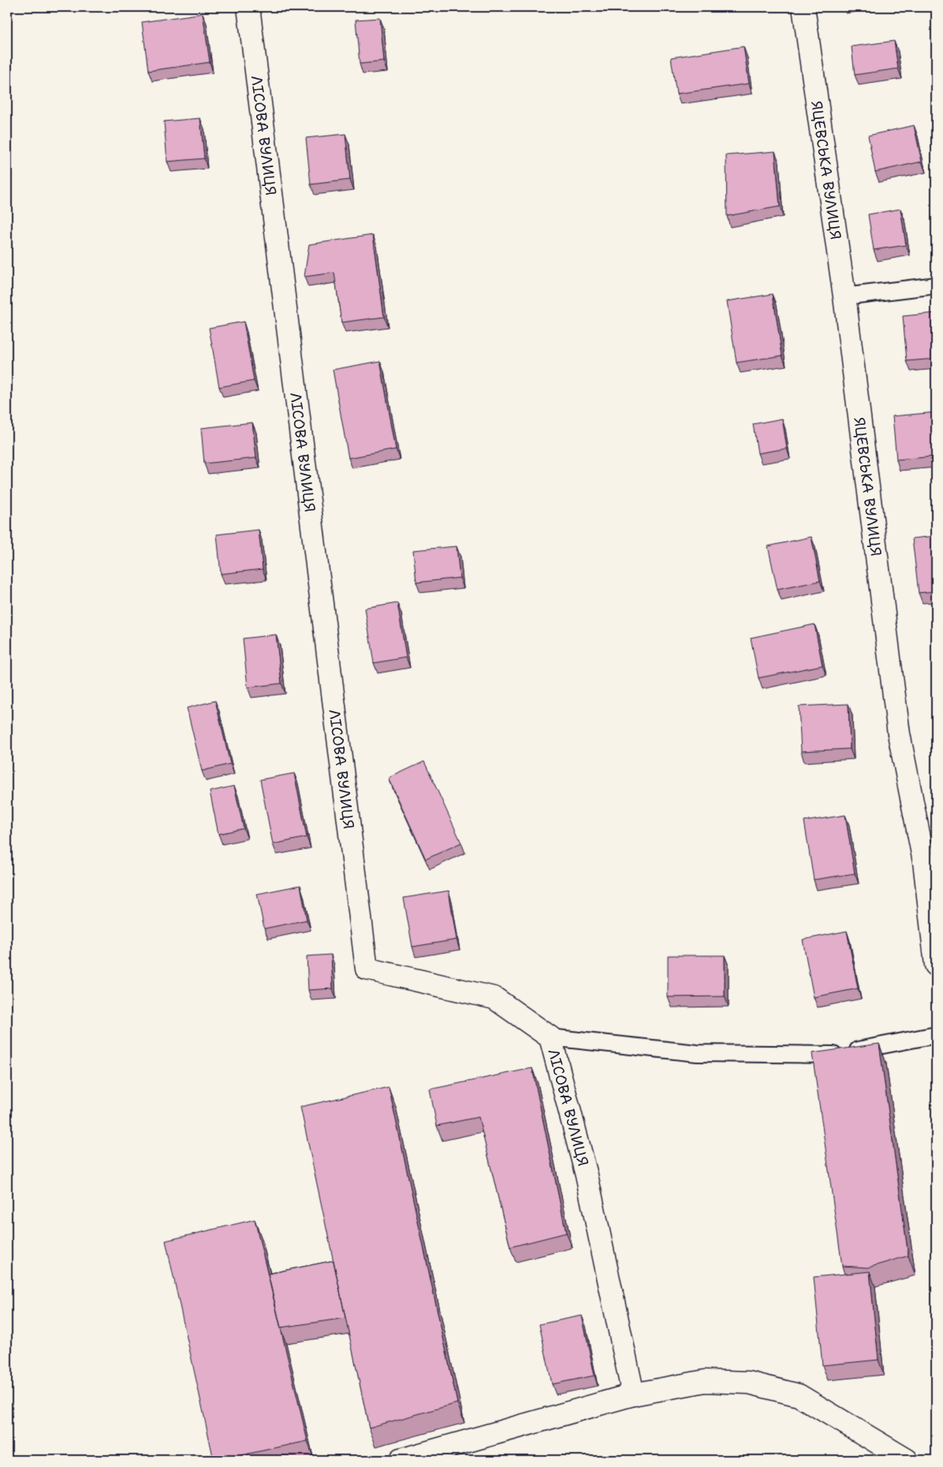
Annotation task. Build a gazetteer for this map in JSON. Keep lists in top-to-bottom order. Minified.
{"streets":{"street":["ЛІСОВА ВУЛИЦЯ","ЯЦЕВСЬКА ВУЛИЦЯ"]}}
